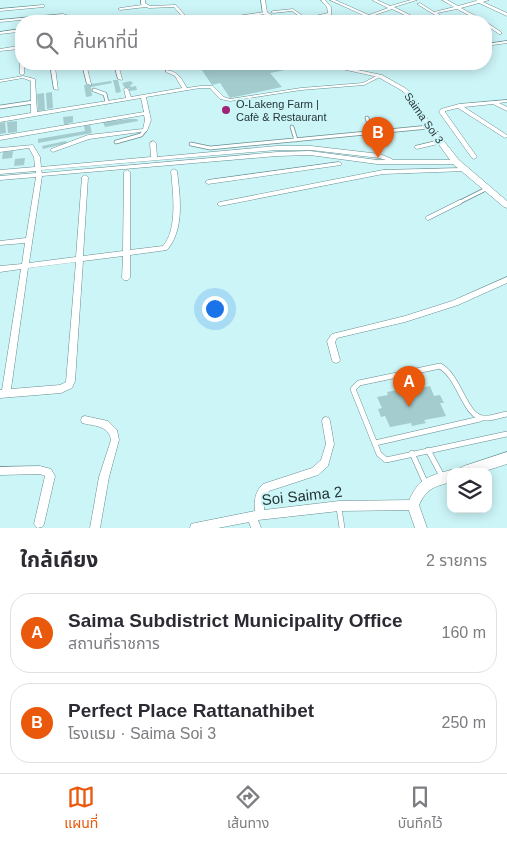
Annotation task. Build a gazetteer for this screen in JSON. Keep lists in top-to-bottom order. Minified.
{"streets":{"street":["Saima Soi 3","Soi Saima 2"]},"places":["O-Lakeng Farm | Cafè & Restaurant"],"page":{"search":"ค้นหาที่นี่","pins":["B","A"],"heading":["ใกล้เคียง","2 รายการ"],"list":[{"mark":"A","name":"Saima Subdistrict Municipality Office","note":"สถานที่ราชการ","value":"160 m"},{"mark":"B","name":"Perfect Place Rattanathibet","note":"โรงแรม · Saima Soi 3","value":"250 m"}],"nav":["แผนที่","เส้นทาง","บันทึกไว้"]}}
